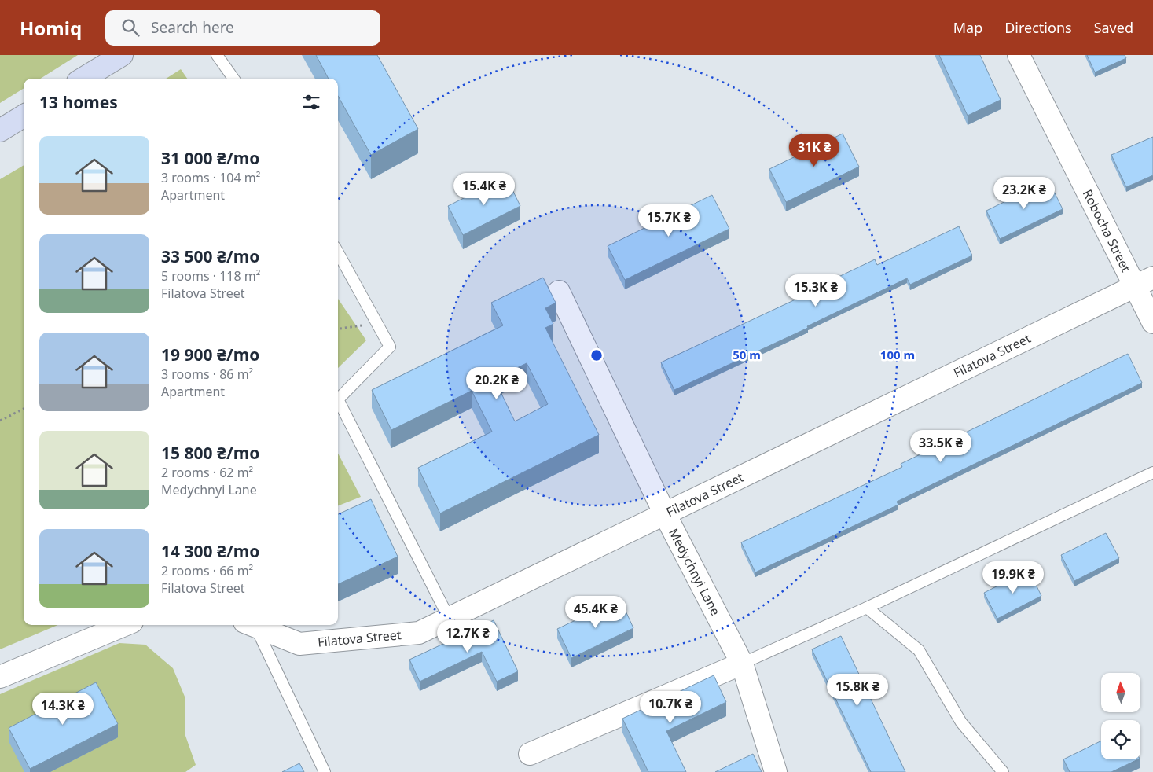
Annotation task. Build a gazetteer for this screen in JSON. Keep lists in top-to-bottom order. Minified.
{"streets":{"street":["Robocha Street","Filatova Street","Medychnyi Lane"]},"crossings":[["Robocha Street","Filatova Street"],["Filatova Street","Medychnyi Lane"]],"north":"top","page":{"header":"Homiq","search":"Search here","nav":["Map","Directions","Saved"],"heading":"13 homes","list":[{"name":"31 000 ₴/mo","note":"3 rooms · 104 m² · Apartment"},{"name":"33 500 ₴/mo","note":"5 rooms · 118 m² · Filatova Street"},{"name":"19 900 ₴/mo","note":"3 rooms · 86 m² · Apartment"},{"name":"15 800 ₴/mo","note":"2 rooms · 62 m² · Medychnyi Lane"},{"name":"14 300 ₴/mo","note":"2 rooms · 66 m² · Filatova Street"}],"price":["31K ₴","15.4K ₴","23.2K ₴","15.7K ₴","15.3K ₴","20.2K ₴","33.5K ₴","19.9K ₴","45.4K ₴","12.7K ₴","15.8K ₴","10.7K ₴","14.3K ₴"]},"rings":["50 m","100 m"]}
